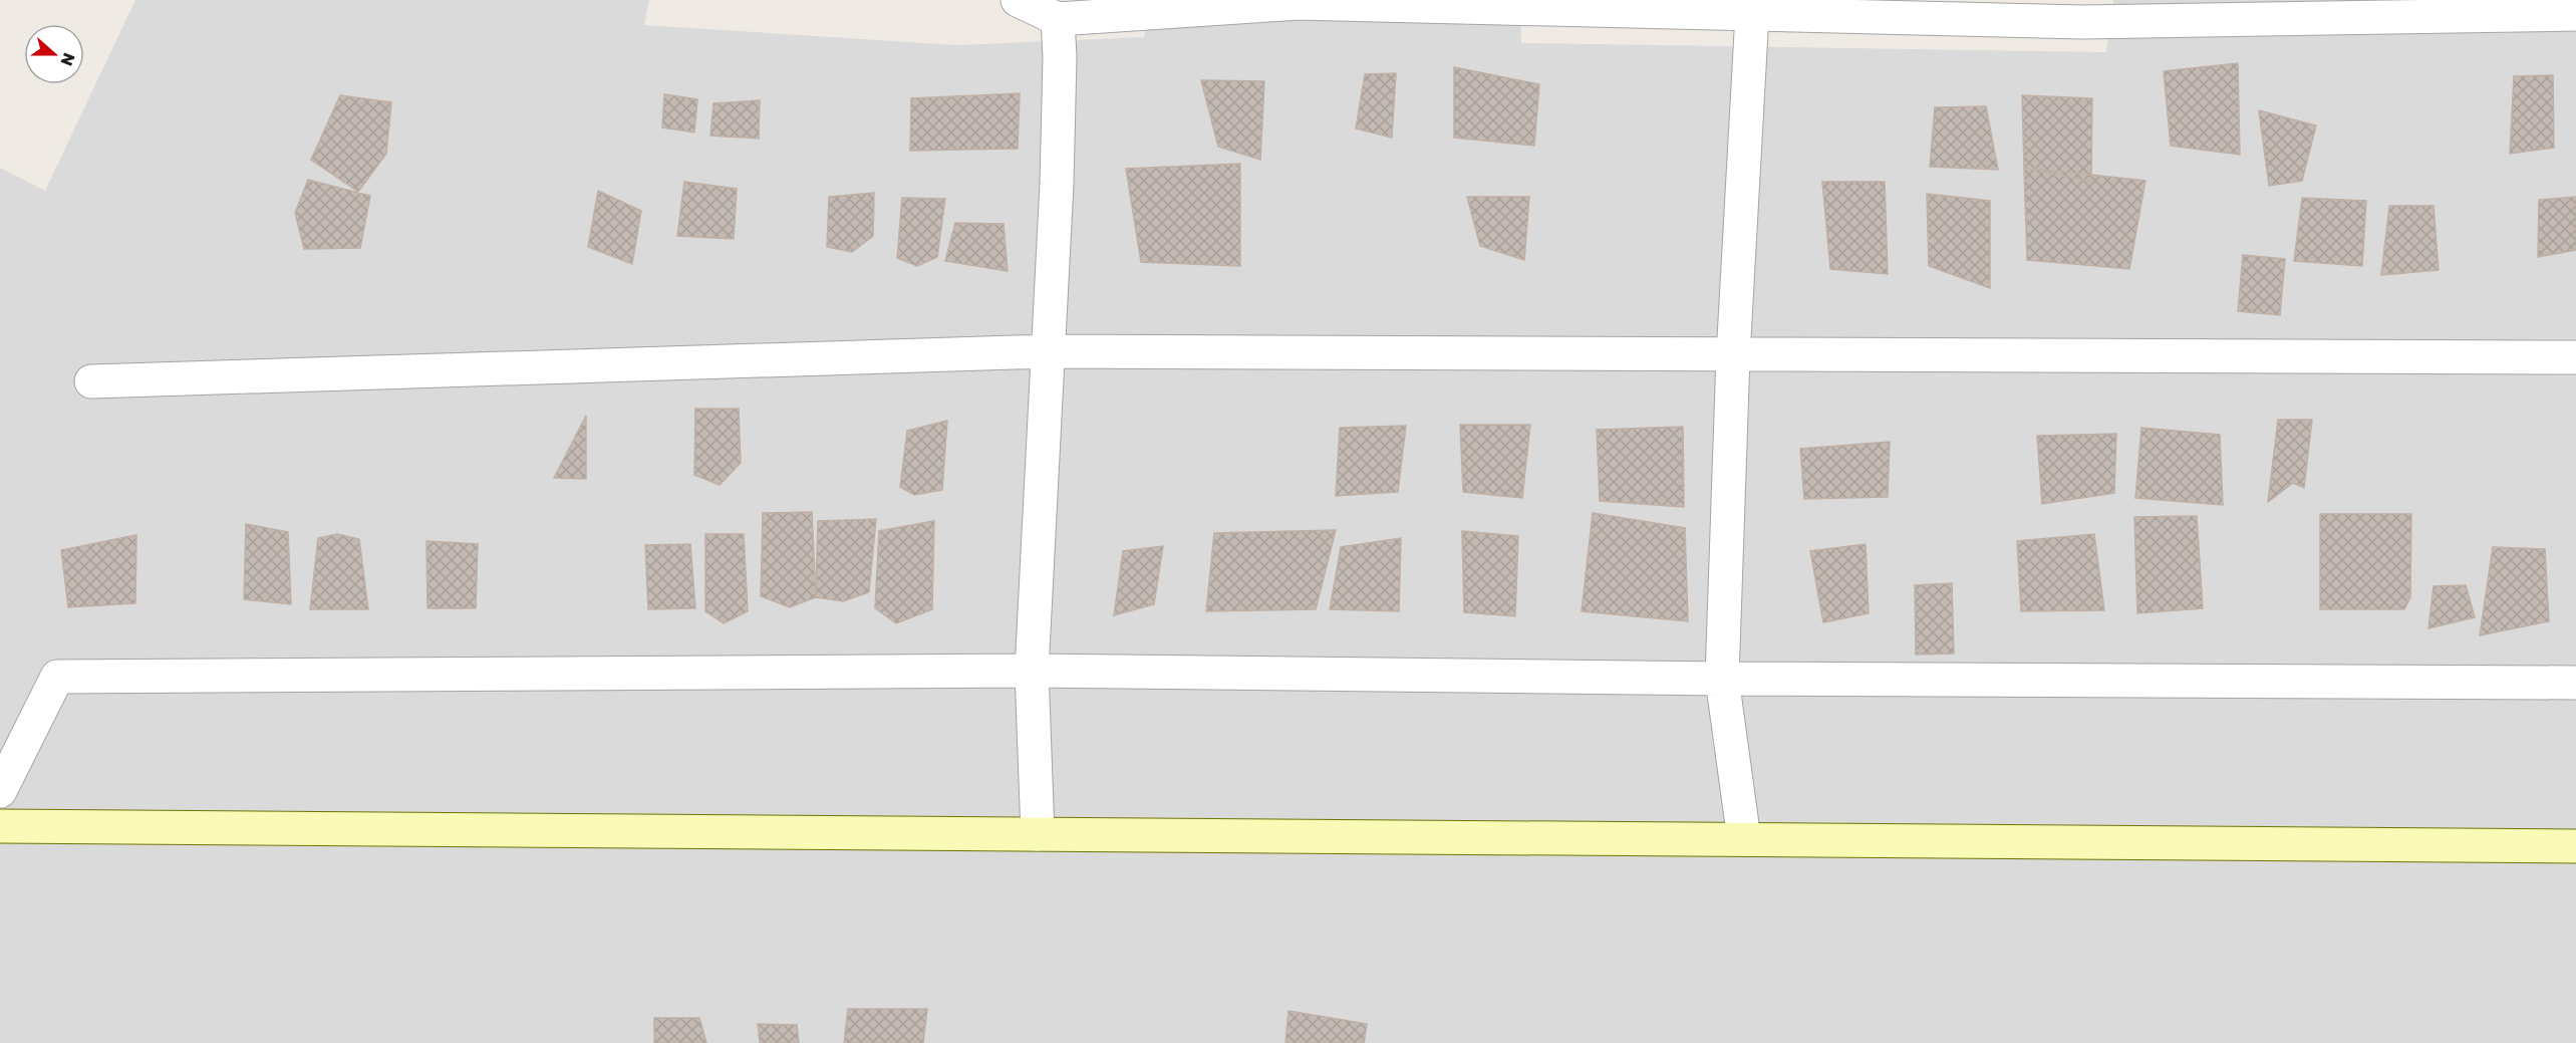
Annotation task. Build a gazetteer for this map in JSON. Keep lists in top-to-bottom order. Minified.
{"north":"right"}
